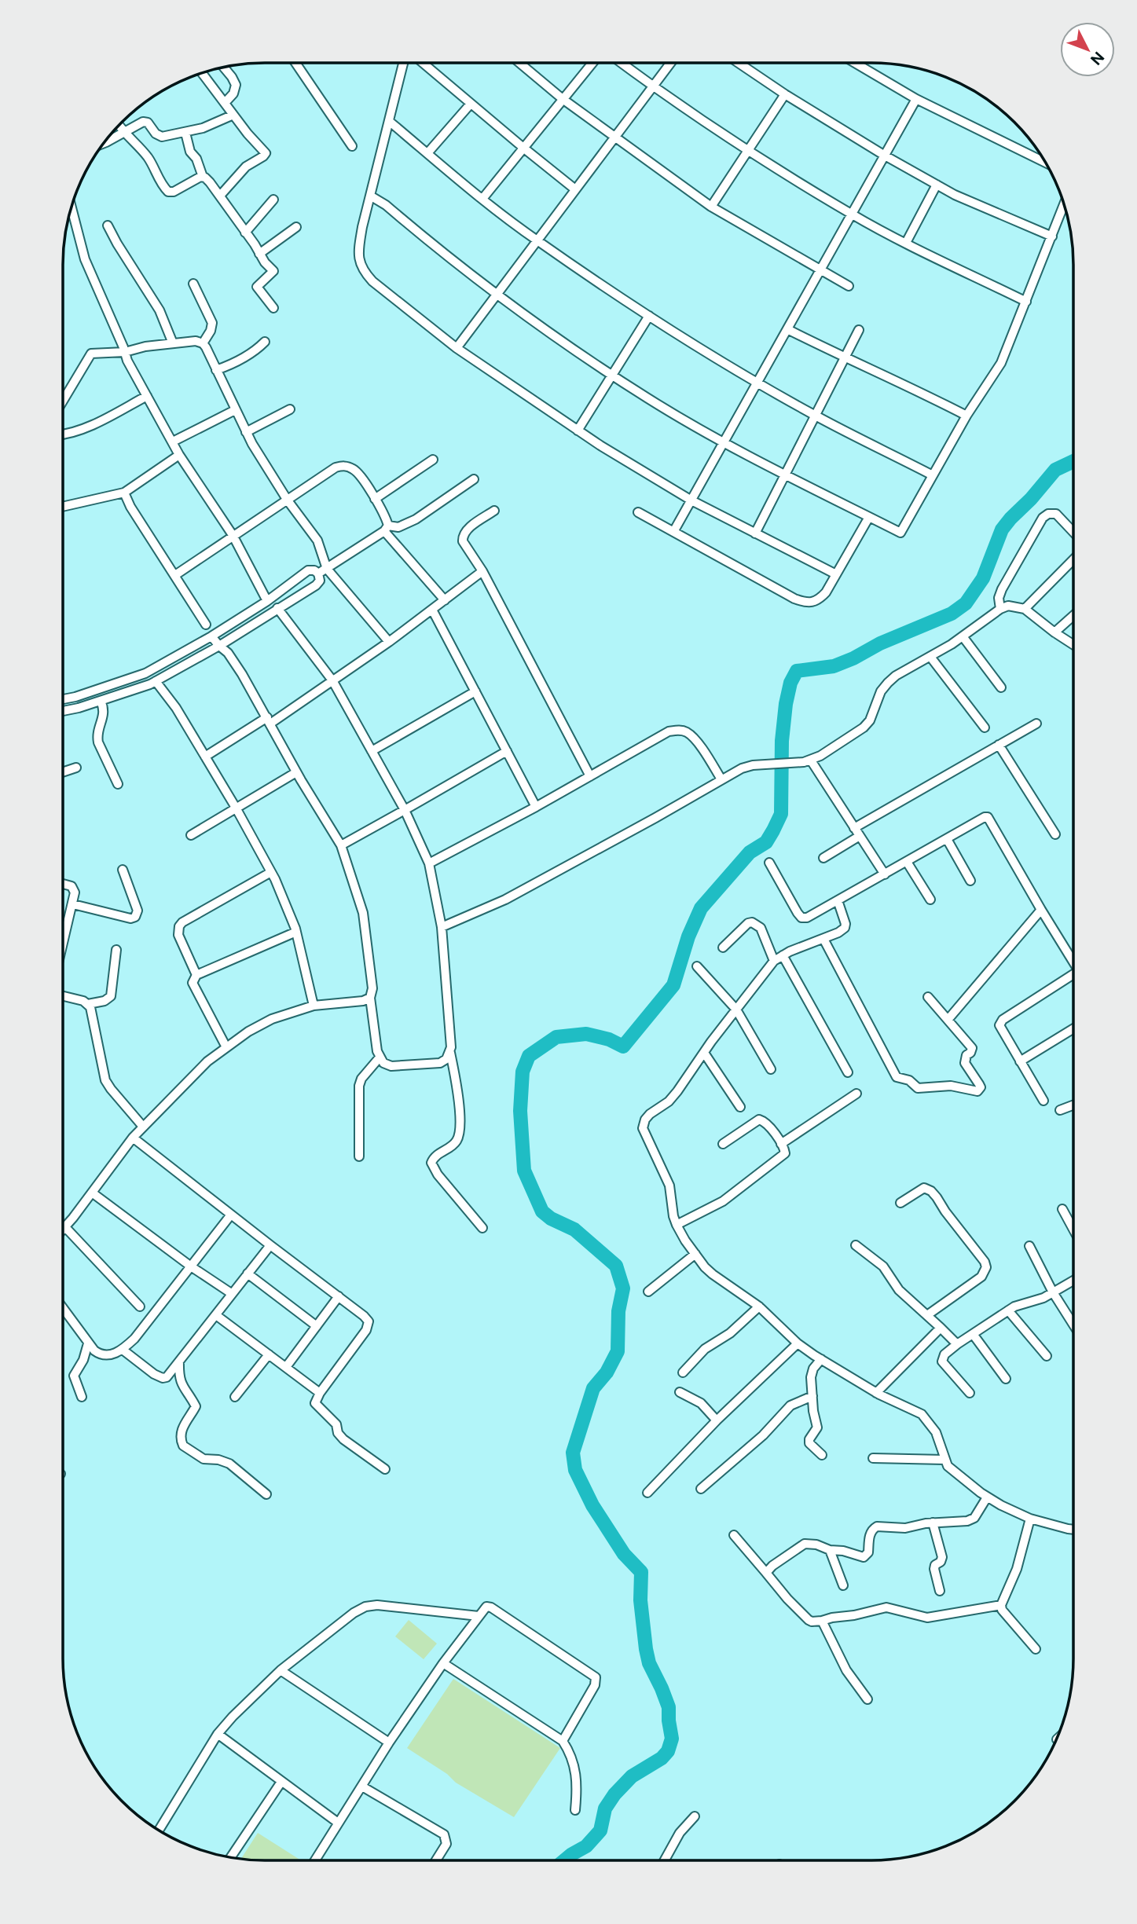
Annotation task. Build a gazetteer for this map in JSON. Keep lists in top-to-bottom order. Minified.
{"north":"bottom right"}
